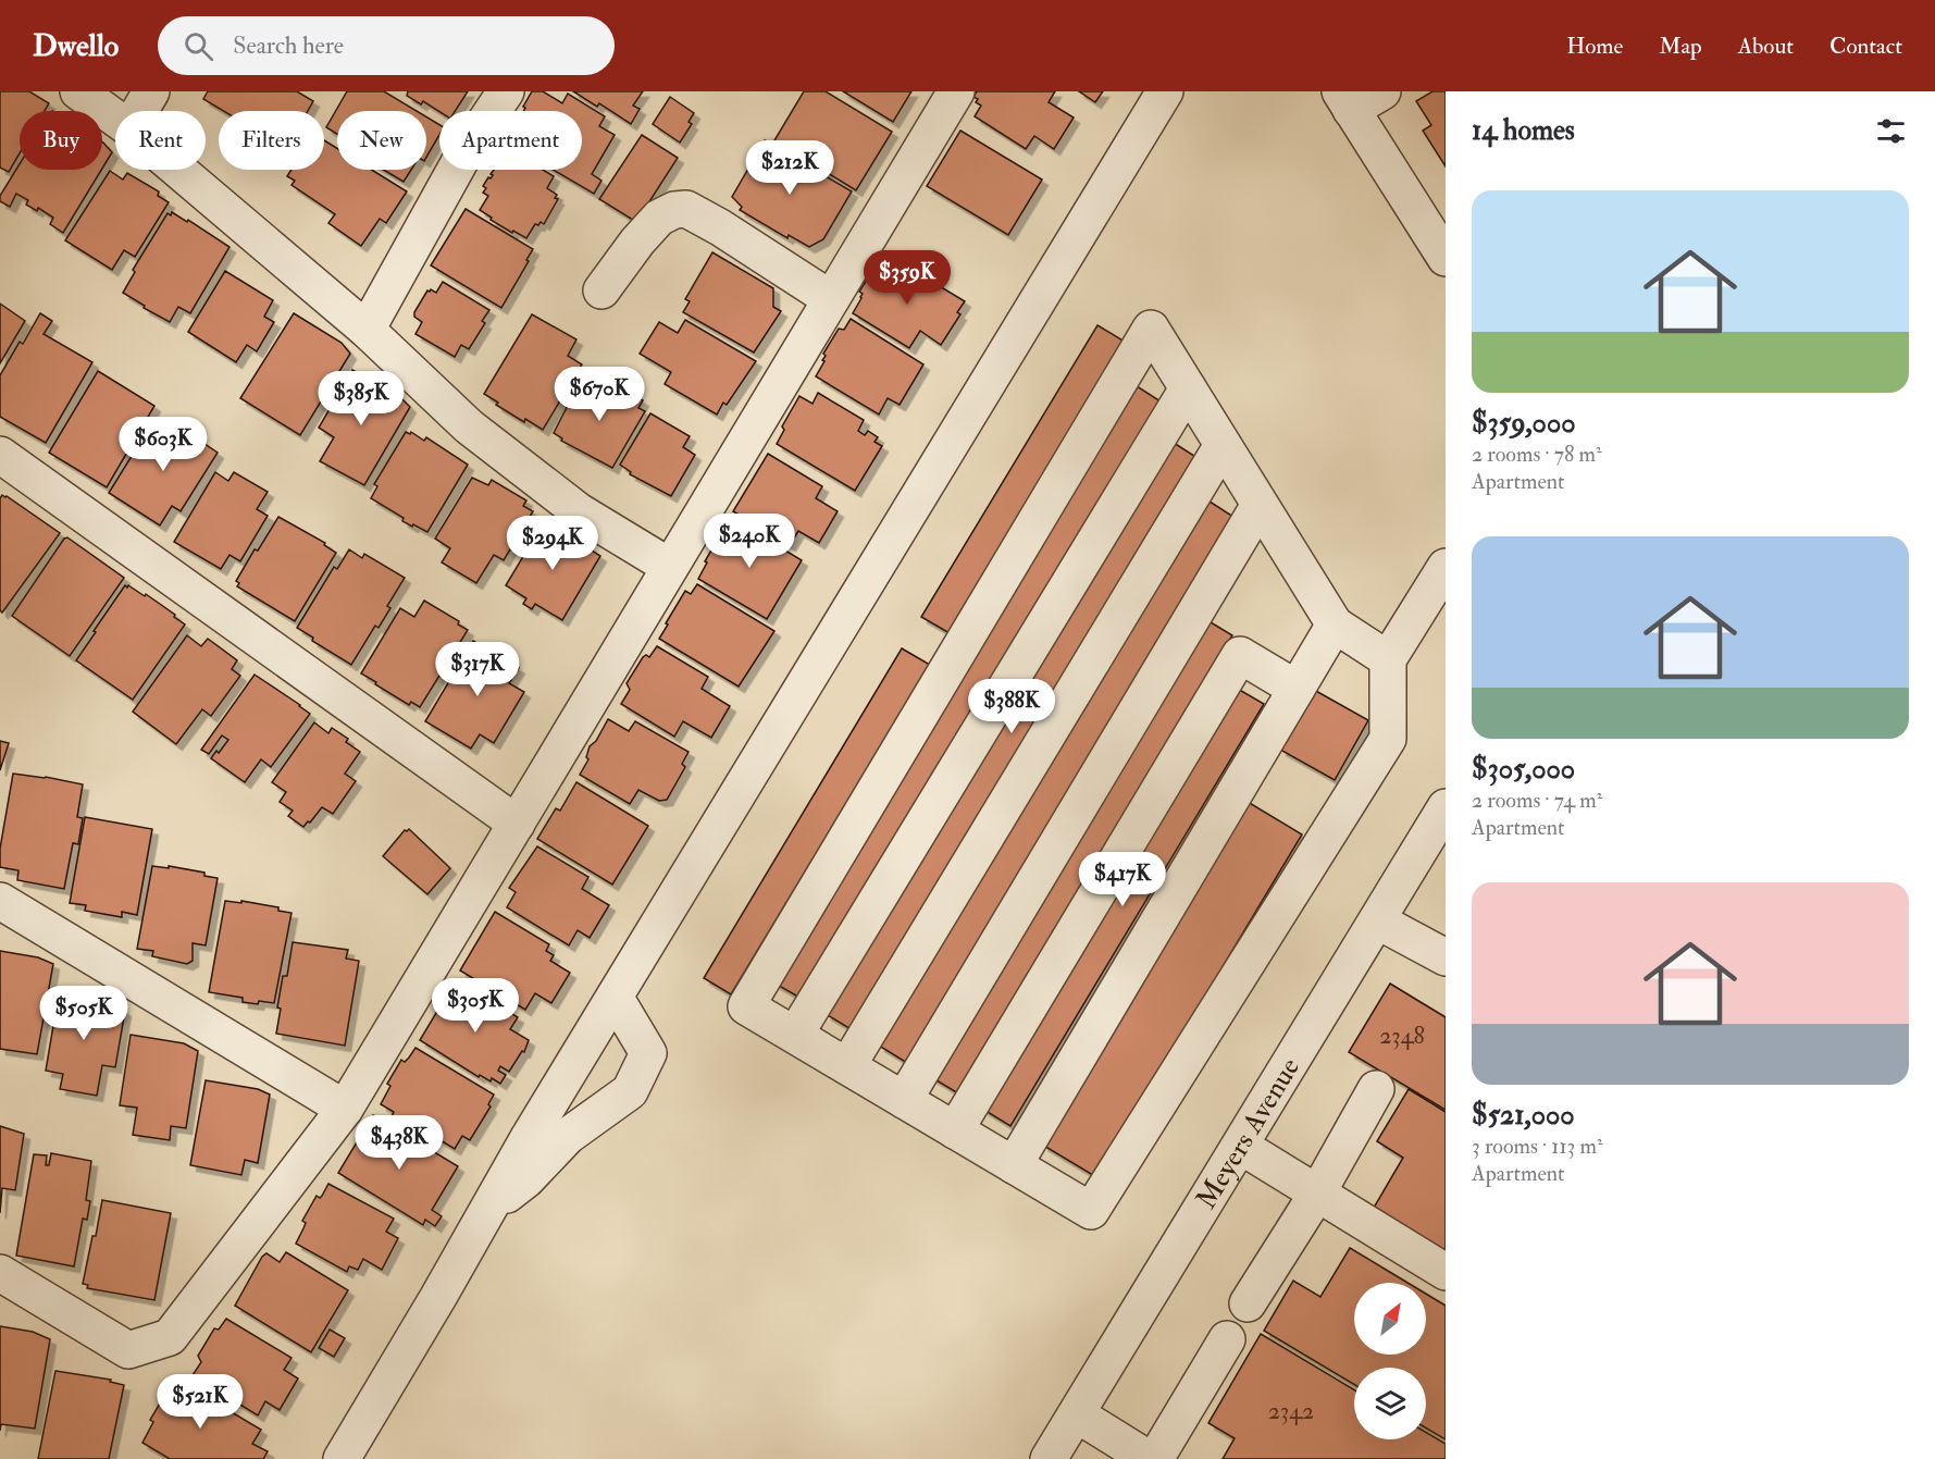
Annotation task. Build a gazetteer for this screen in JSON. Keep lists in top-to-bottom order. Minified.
{"streets":{"street":["Meyers Avenue"]},"house_numbers":["2348","2342"],"north":"top right","page":{"header":"Dwello","search":"Search here","nav":["Home","Map","About","Contact"],"heading":"14 homes","chip":["Buy","Rent","Filters","New","Apartment"],"price":["$212K","$359K","$670K","$385K","$603K","$240K","$294K","$317K","$388K","$417K","$305K","$505K","$438K","$521K"],"list":[{"name":"$359,000","note":"2 rooms · 78 m² · Apartment"},{"name":"$305,000","note":"2 rooms · 74 m² · Apartment"},{"name":"$521,000","note":"3 rooms · 113 m² · Apartment"}]}}
